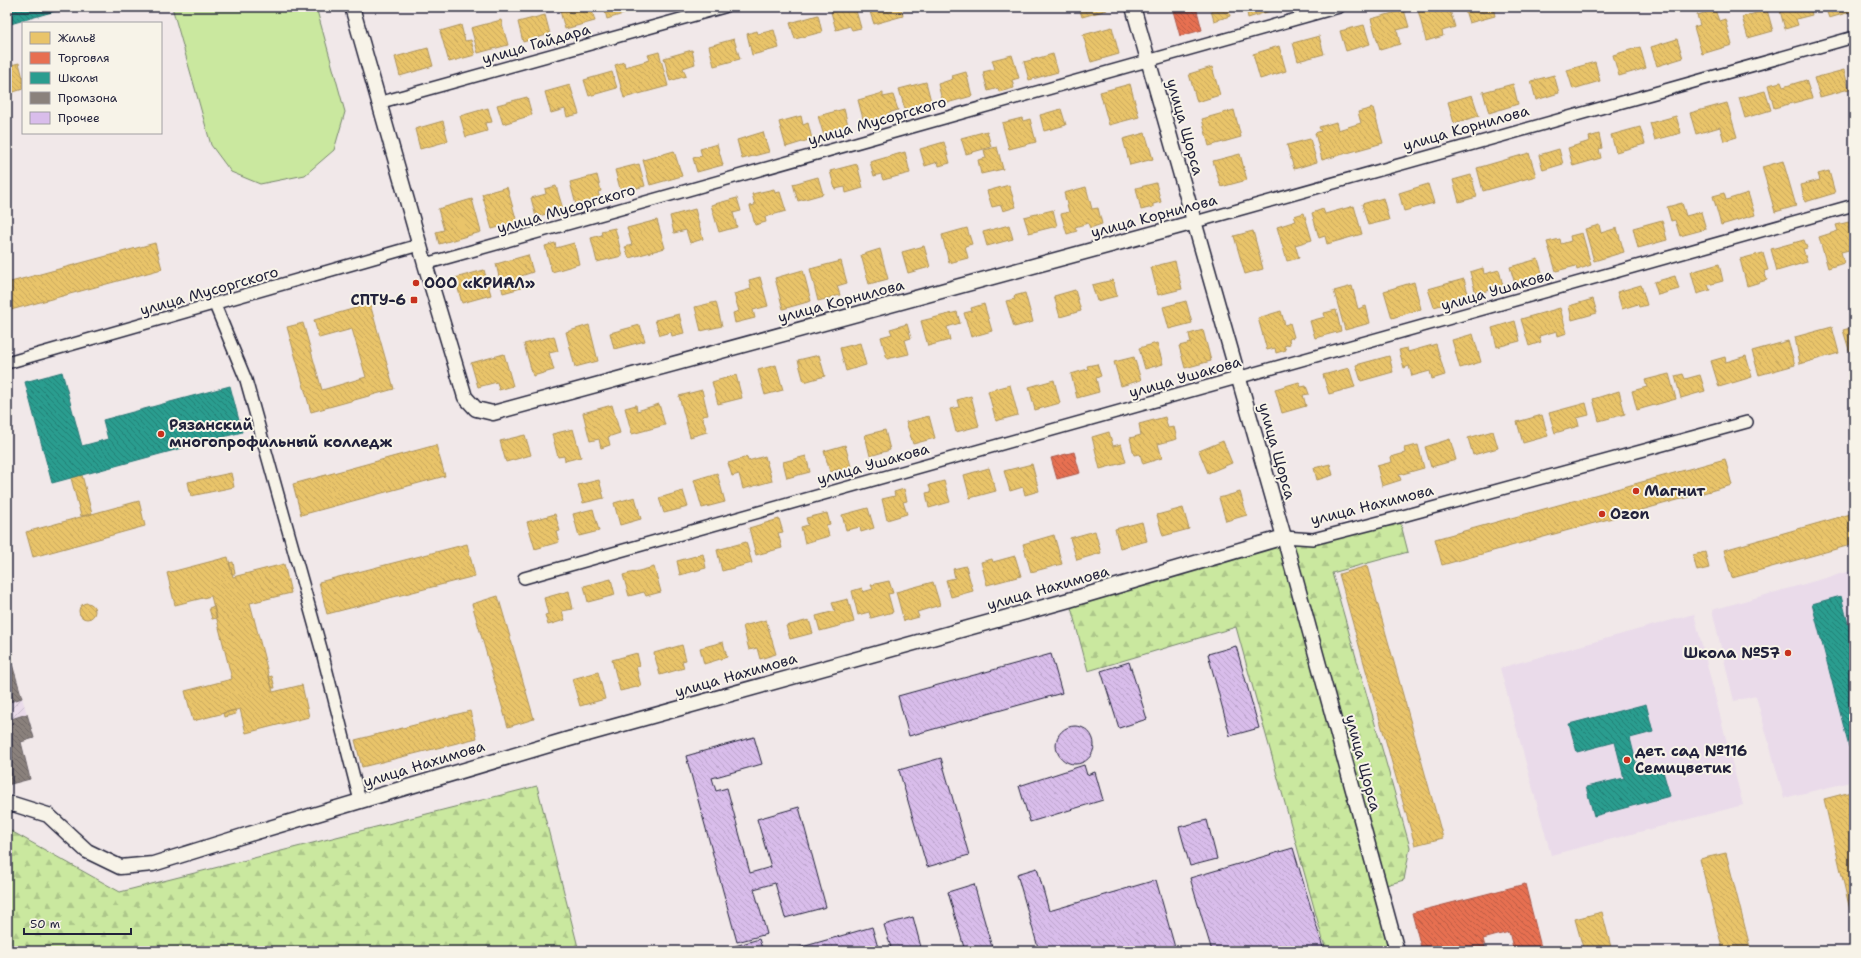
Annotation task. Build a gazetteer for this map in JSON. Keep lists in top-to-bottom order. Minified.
{"streets":{"street":["улица Гайдара","улица Мусоргского","улица Щорса","улица Корнилова","улица Ушакова","улица Нахимова"]},"crossings":[["улица Мусоргского","улица Щорса"],["улица Мусоргского","улица Корнилова"],["улица Мусоргского","улица Нахимова"],["улица Щорса","улица Корнилова"],["улица Щорса","улица Ушакова"],["улица Щорса","улица Нахимова"]],"places":{"other":["ООО «КРИАЛ»","Рязанский многопрофильный колледж","Магнит","Ozon","Школа №57","дет. сад №116 Семицветик"],"transit":["СПТУ-6"]},"legend":["Жильё","Торговля","Школы","Промзона","Прочее"],"scale_bar":"50 m"}
